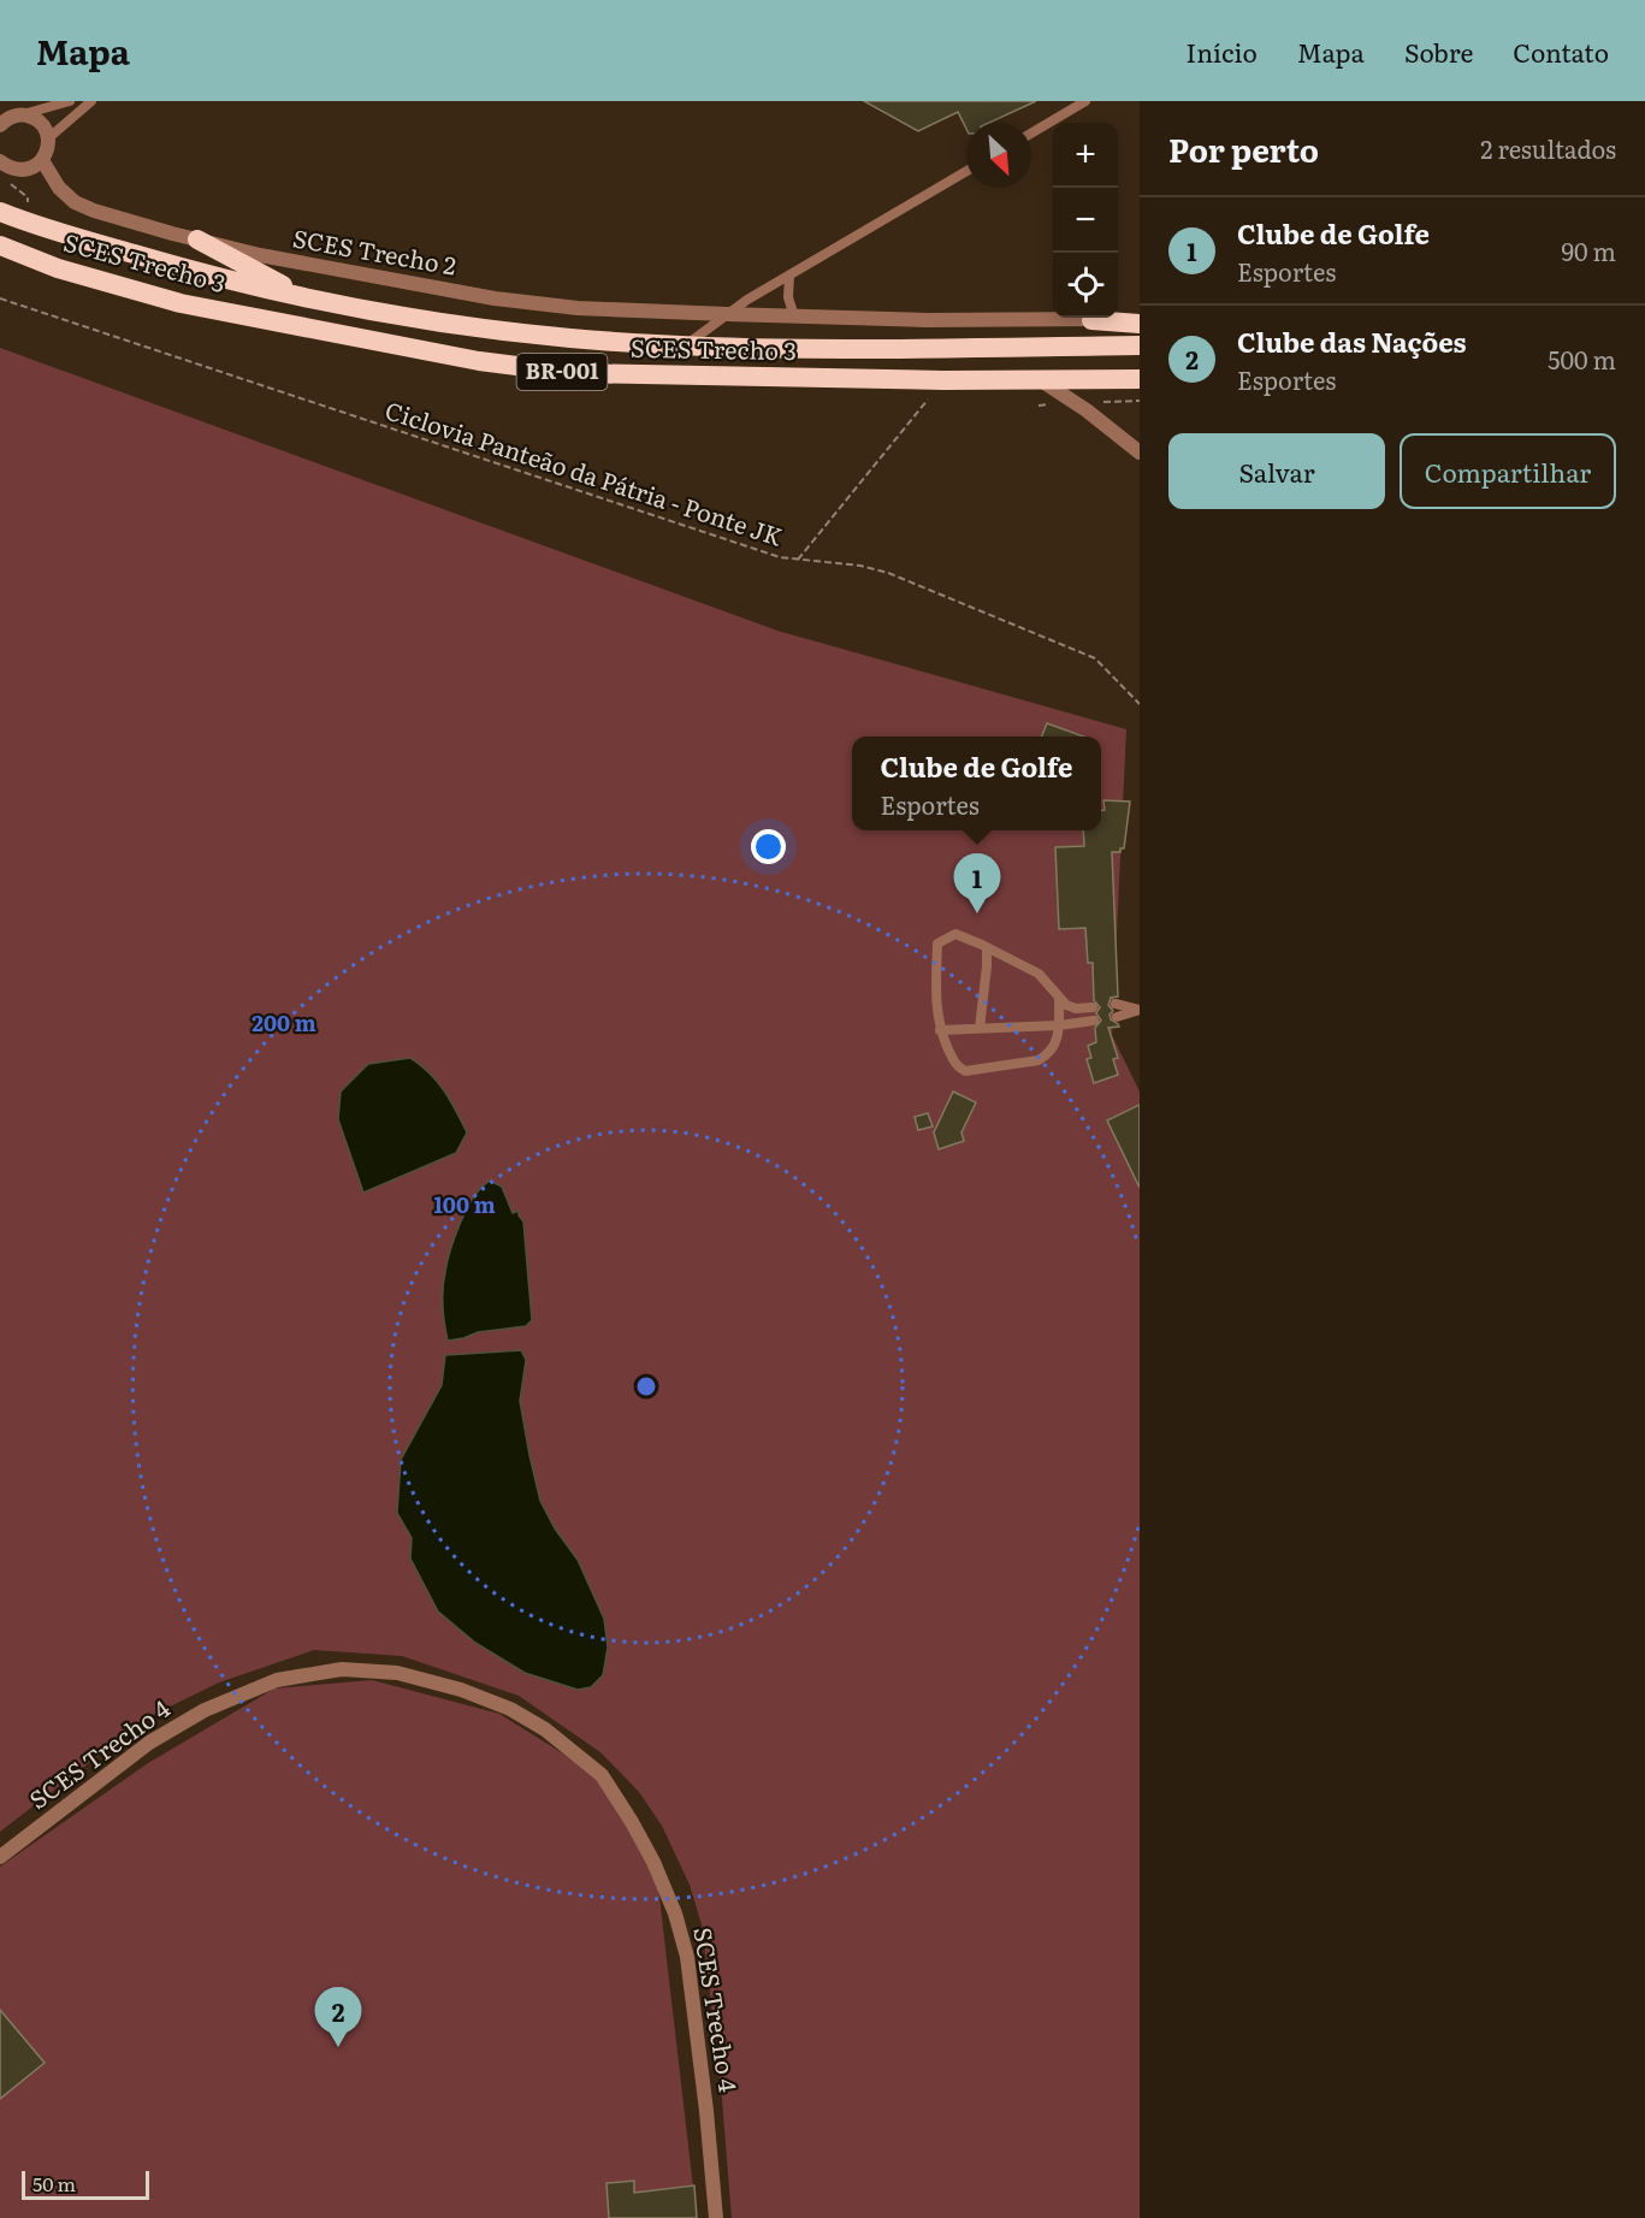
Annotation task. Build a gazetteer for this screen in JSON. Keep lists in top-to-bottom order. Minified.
{"streets":{"highway":["SCES Trecho 3","BR-001"],"street":["SCES Trecho 2","SCES Trecho 4"],"path":["Ciclovia Panteão da Pátria - Ponte JK"]},"scale_bar":"50 m","north":"bottom right","page":{"header":"Mapa","nav":["Início","Mapa","Sobre","Contato"],"heading":["Por perto","2 resultados"],"map_buttons":["+","−"],"list":[{"mark":"1","name":"Clube de Golfe","note":"Esportes","value":"90 m"},{"mark":"2","name":"Clube das Nações","note":"Esportes","value":"500 m"}],"buttons":["Salvar","Compartilhar"],"popup":["Clube de Golfe","Esportes"],"pins":["1","2"],"scale":"50 m"},"rings":["200 m","100 m"]}
